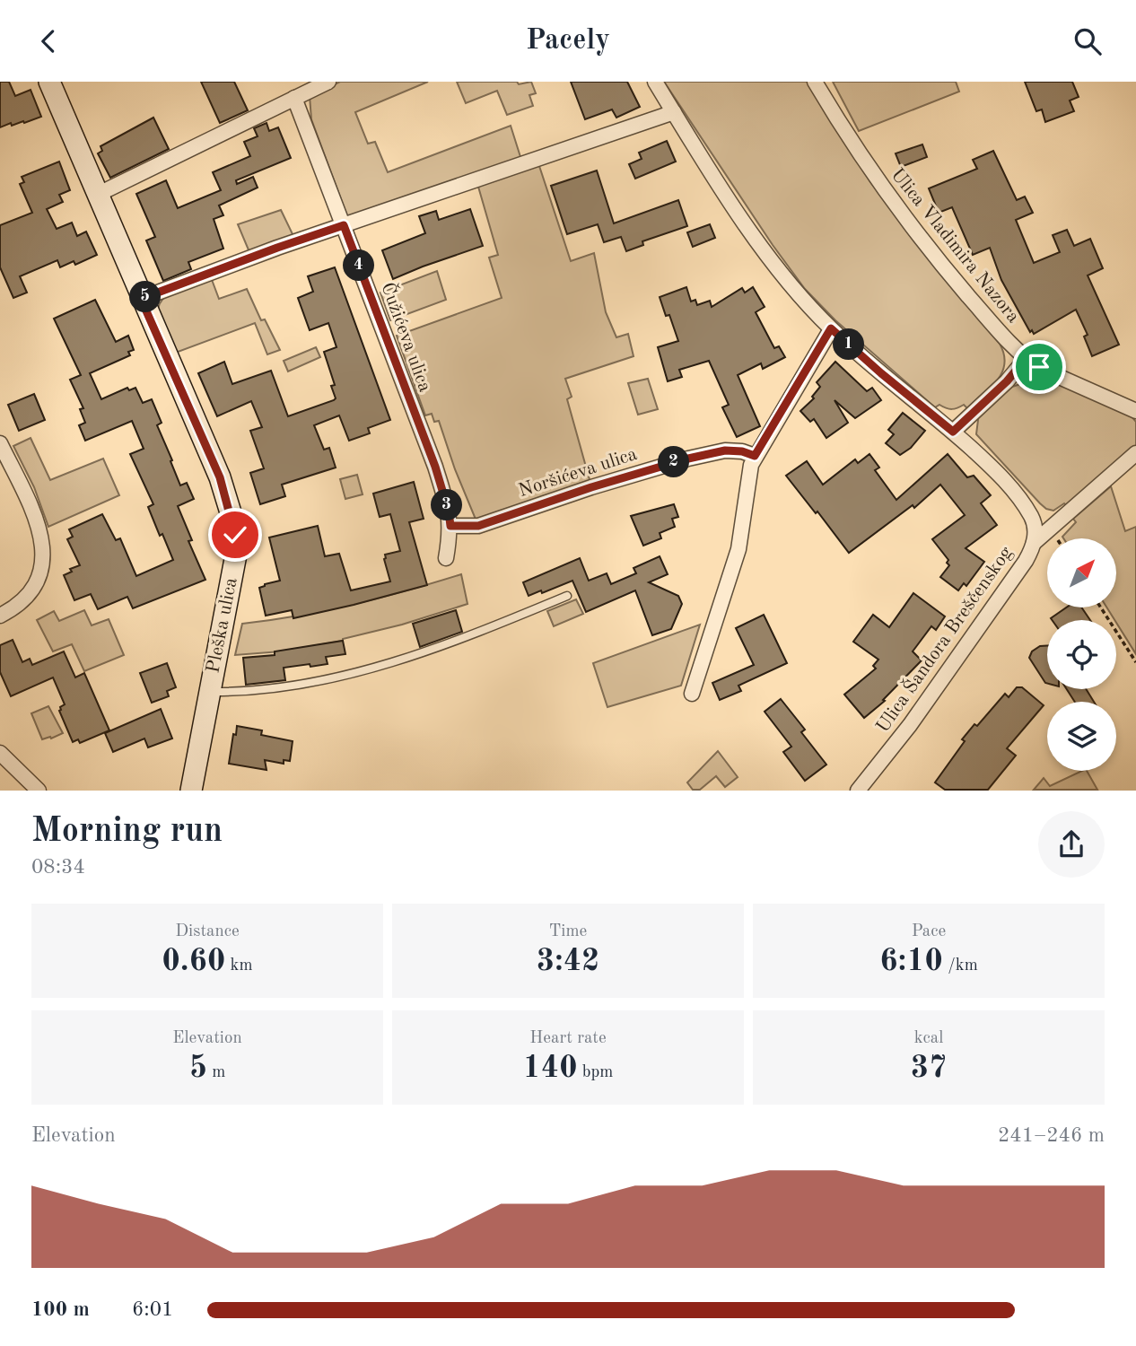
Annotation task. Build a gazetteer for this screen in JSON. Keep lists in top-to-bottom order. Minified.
{"streets":{"street":["Ulica Vladimira Nazora","Čužićeva ulica","Noršićeva ulica","Pleška ulica","Ulica Šandora Breščenskog"]},"crossings":[["Čužićeva ulica","Noršićeva ulica"]],"north":"top right","page":{"header":"Pacely","pins":["4","5","1","2","3"],"heading":["Morning run","08:34"],"stats":[["Distance","0.60 km"],["Time","3:42"],["Pace","6:10 /km"],["Elevation","5 m"],["Heart rate","140 bpm"],["kcal","37"]],"chart":["Elevation","241–246 m"],"list":[{"name":"100 m","note":"6:01"}]}}
